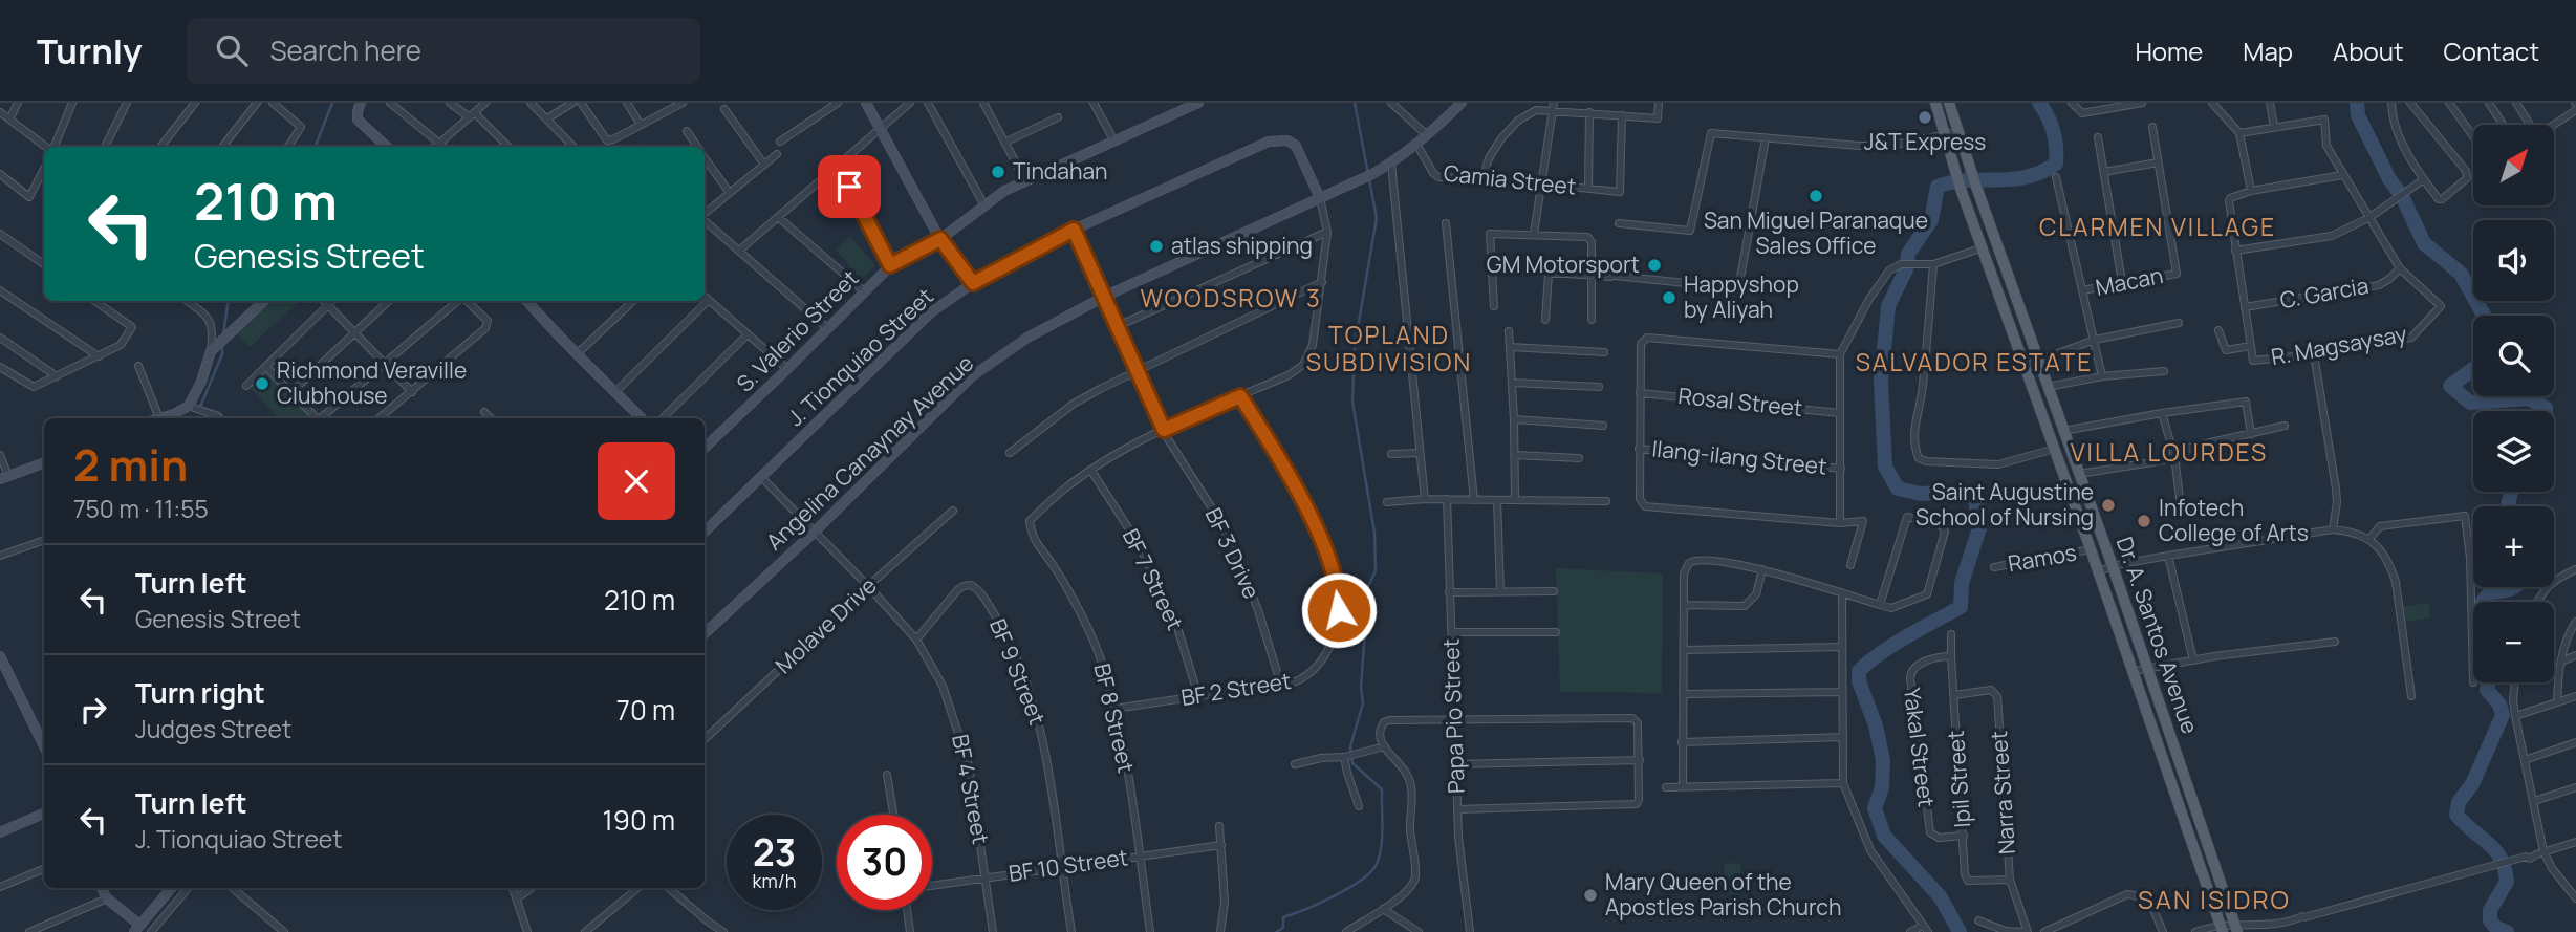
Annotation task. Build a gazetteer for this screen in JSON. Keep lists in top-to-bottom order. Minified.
{"streets":{"main road":["Dr. A. Santos Avenue"],"street":["Camia Street","Macan","C. Garcia","S. Valerio Street","R. Magsaysay","J. Tionquiao Street","Rosal Street","Angelina Canaynay Avenue","Ilang-ilang Street","BF 3 Drive","Ramos","BF 7 Street","Molave Drive","BF 9 Street","BF 2 Street","Papa Pio Street","BF 8 Street","Yakal Street","Ipil Street","BF 4 Street","Narra Street","BF 10 Street"]},"crossings":[["Camia Street","Angelina Canaynay Avenue"],["C. Garcia","R. Magsaysay"],["J. Tionquiao Street","Angelina Canaynay Avenue"],["J. Tionquiao Street","BF 3 Drive"],["J. Tionquiao Street","BF 4 Street"],["Angelina Canaynay Avenue","BF 3 Drive"],["Angelina Canaynay Avenue","BF 4 Street"],["BF 3 Drive","BF 2 Street"],["Ramos","Dr. A. Santos Avenue"],["BF 7 Street","BF 2 Street"],["BF 7 Street","BF 8 Street"],["Molave Drive","BF 4 Street"],["BF 9 Street","BF 4 Street"],["BF 9 Street","BF 10 Street"],["BF 2 Street","BF 8 Street"],["BF 8 Street","BF 10 Street"],["Yakal Street","Ipil Street"],["Ipil Street","Narra Street"],["BF 4 Street","BF 10 Street"]],"districts":["CLARMEN VILLAGE","WOODSROW 3","TOPLAND SUBDIVISION","SALVADOR ESTATE","VILLA LOURDES","SAN ISIDRO"],"places":["J&T Express","Tindahan","San Miguel Paranaque Sales Office","atlas shipping","GM Motorsport","Happyshop by Aliyah","Richmond Veraville Clubhouse","Saint Augustine School of Nursing","Infotech College of Arts","Mary Queen of the Apostles Parish Church"],"north":"top right","page":{"header":"Turnly","search":"Search here","nav":["Home","Map","About","Contact"],"map_buttons":["+","−"],"turn":["210 m","Genesis Street"],"heading":["2 min","750 m · 11:55"],"list":[{"name":"Turn left","note":"Genesis Street","value":"210 m"},{"name":"Turn right","note":"Judges Street","value":"70 m"},{"name":"Turn left","note":"J. Tionquiao Street","value":"190 m"}],"speed":"23 km/h","limit":"30"}}
